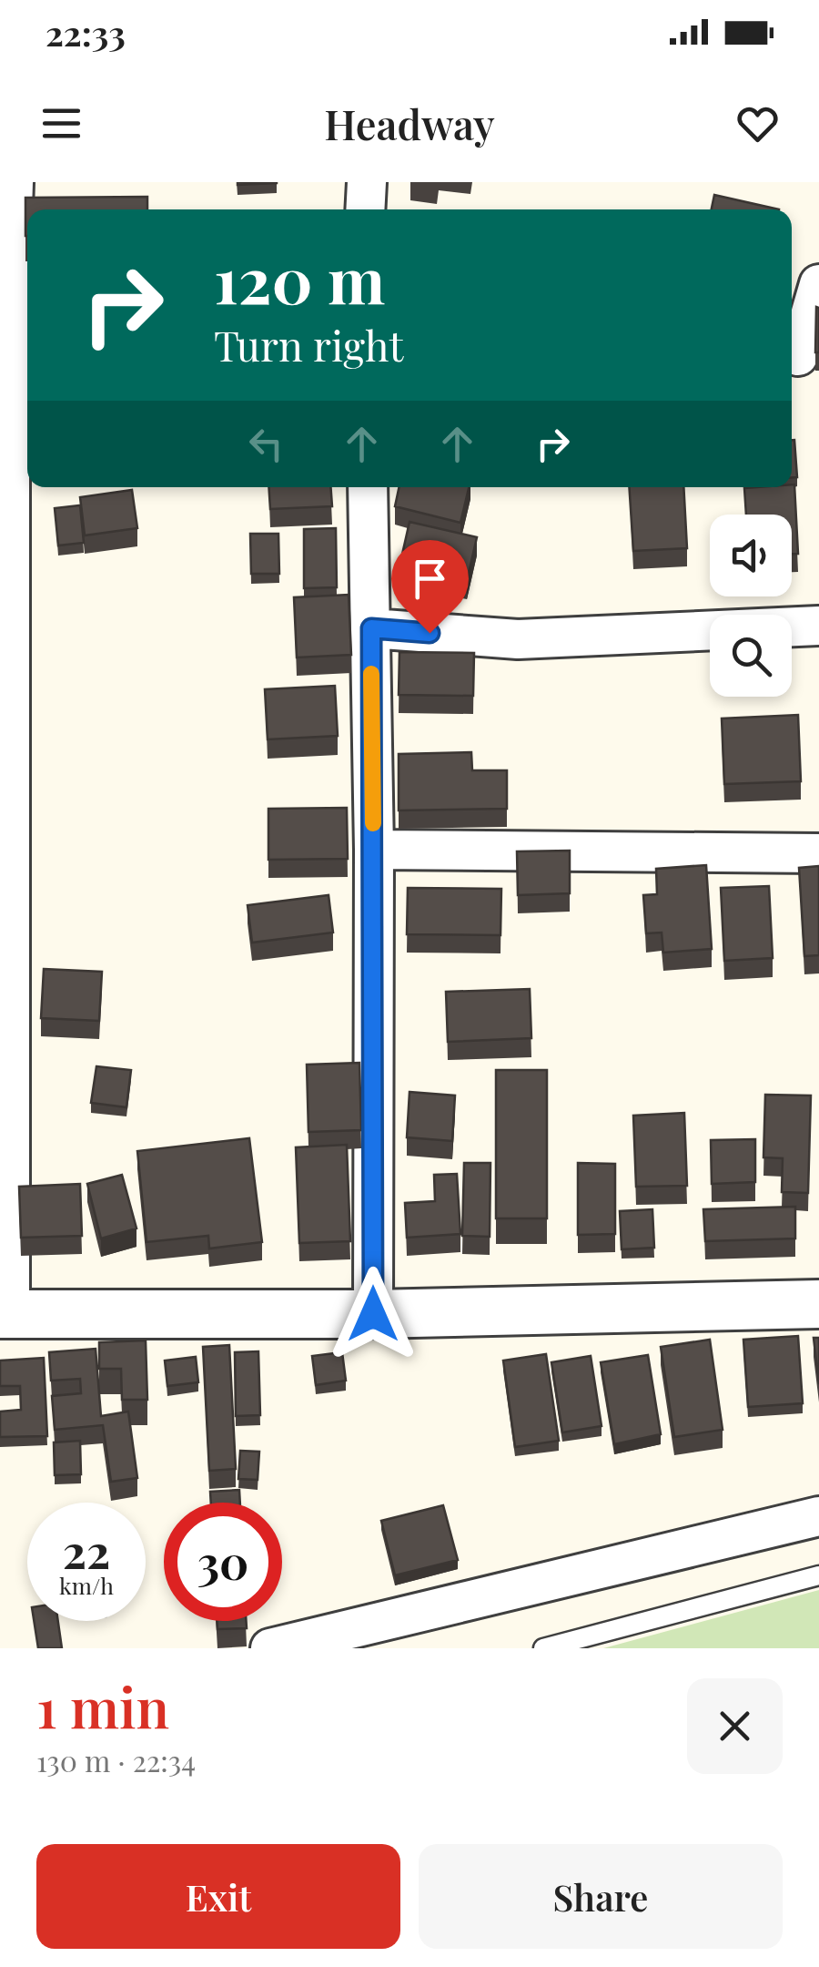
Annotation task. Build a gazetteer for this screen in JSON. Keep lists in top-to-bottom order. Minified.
{"page":{"status":"22:33","header":"Headway","turn":["120 m","Turn right"],"speed":"22 km/h","limit":"30","heading":["1 min","130 m · 22:34"],"buttons":["Exit","Share"]}}
